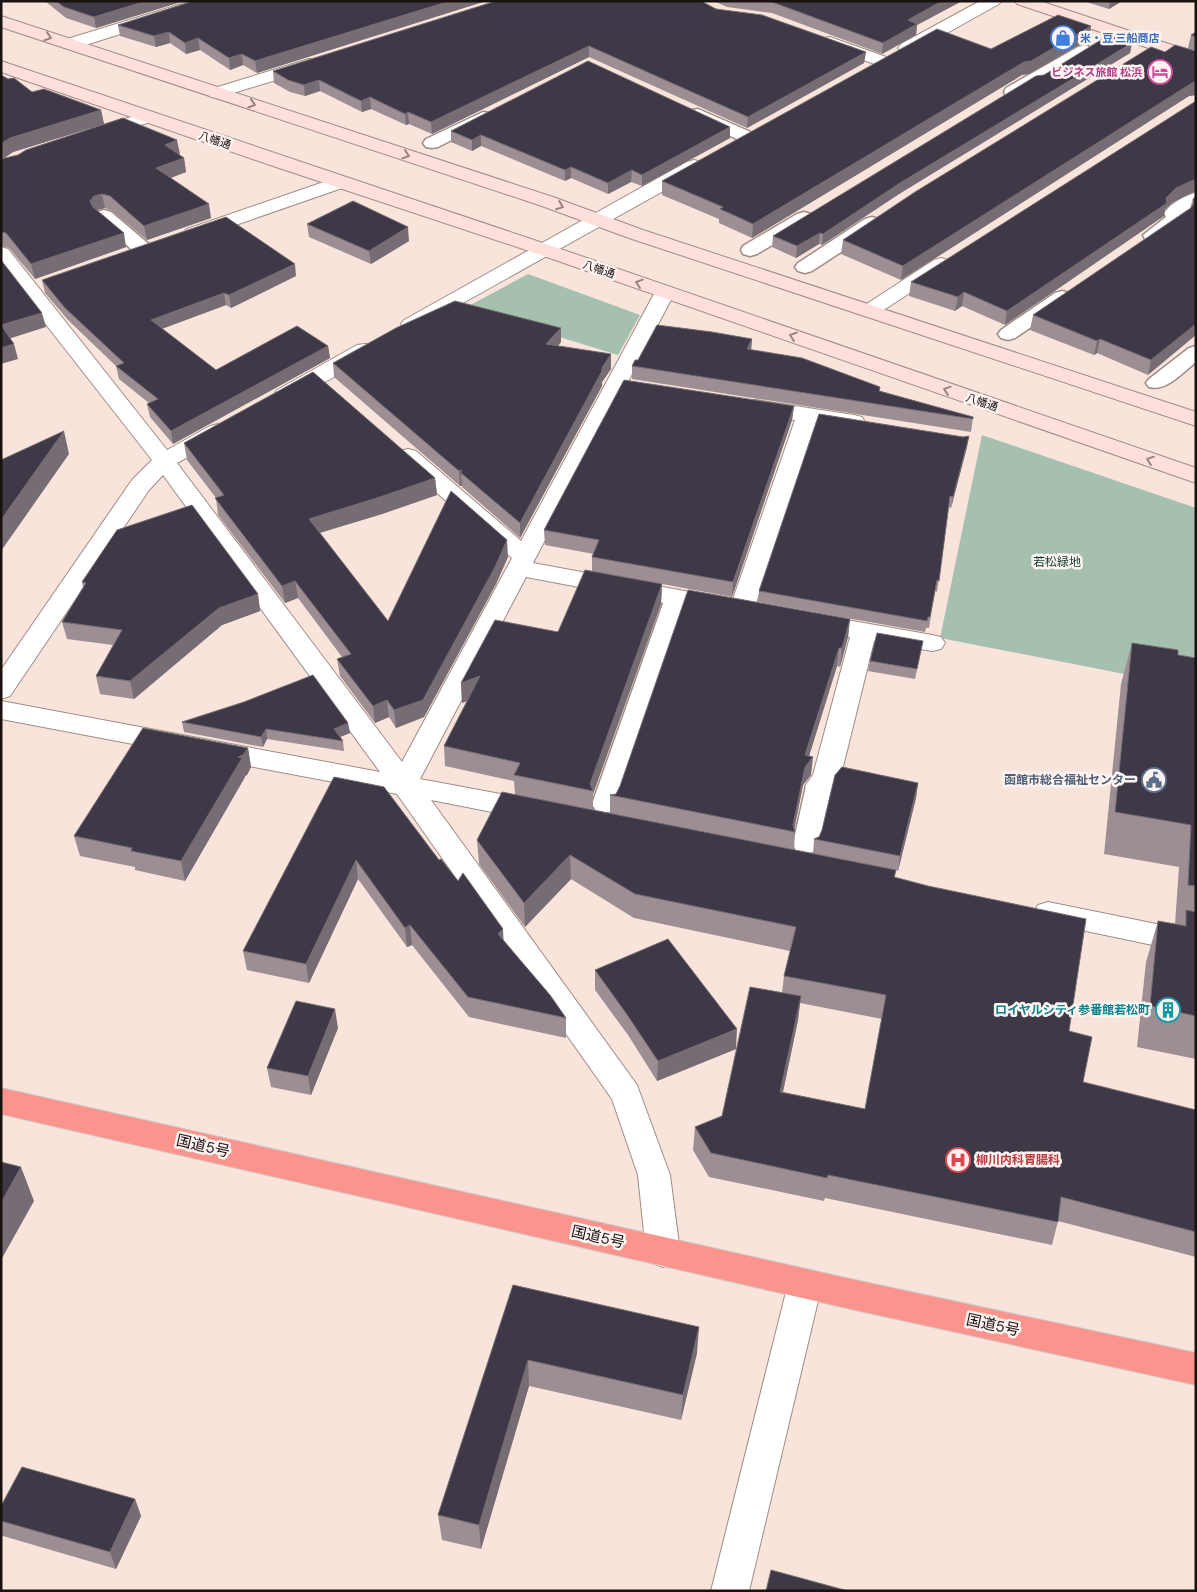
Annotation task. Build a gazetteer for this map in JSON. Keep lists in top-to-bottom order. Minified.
{"streets":{"highway":["国道5号"],"street":["八幡通"]},"parks":["若松緑地"],"places":{"shop":["米・豆 三船商店"],"hotel":["ビジネス旅館 松浜"],"public building":["函館市総合福祉センター"],"building":["ロイヤルシティ参番館若松町"],"hospital":["柳川内科胃腸科"]}}
